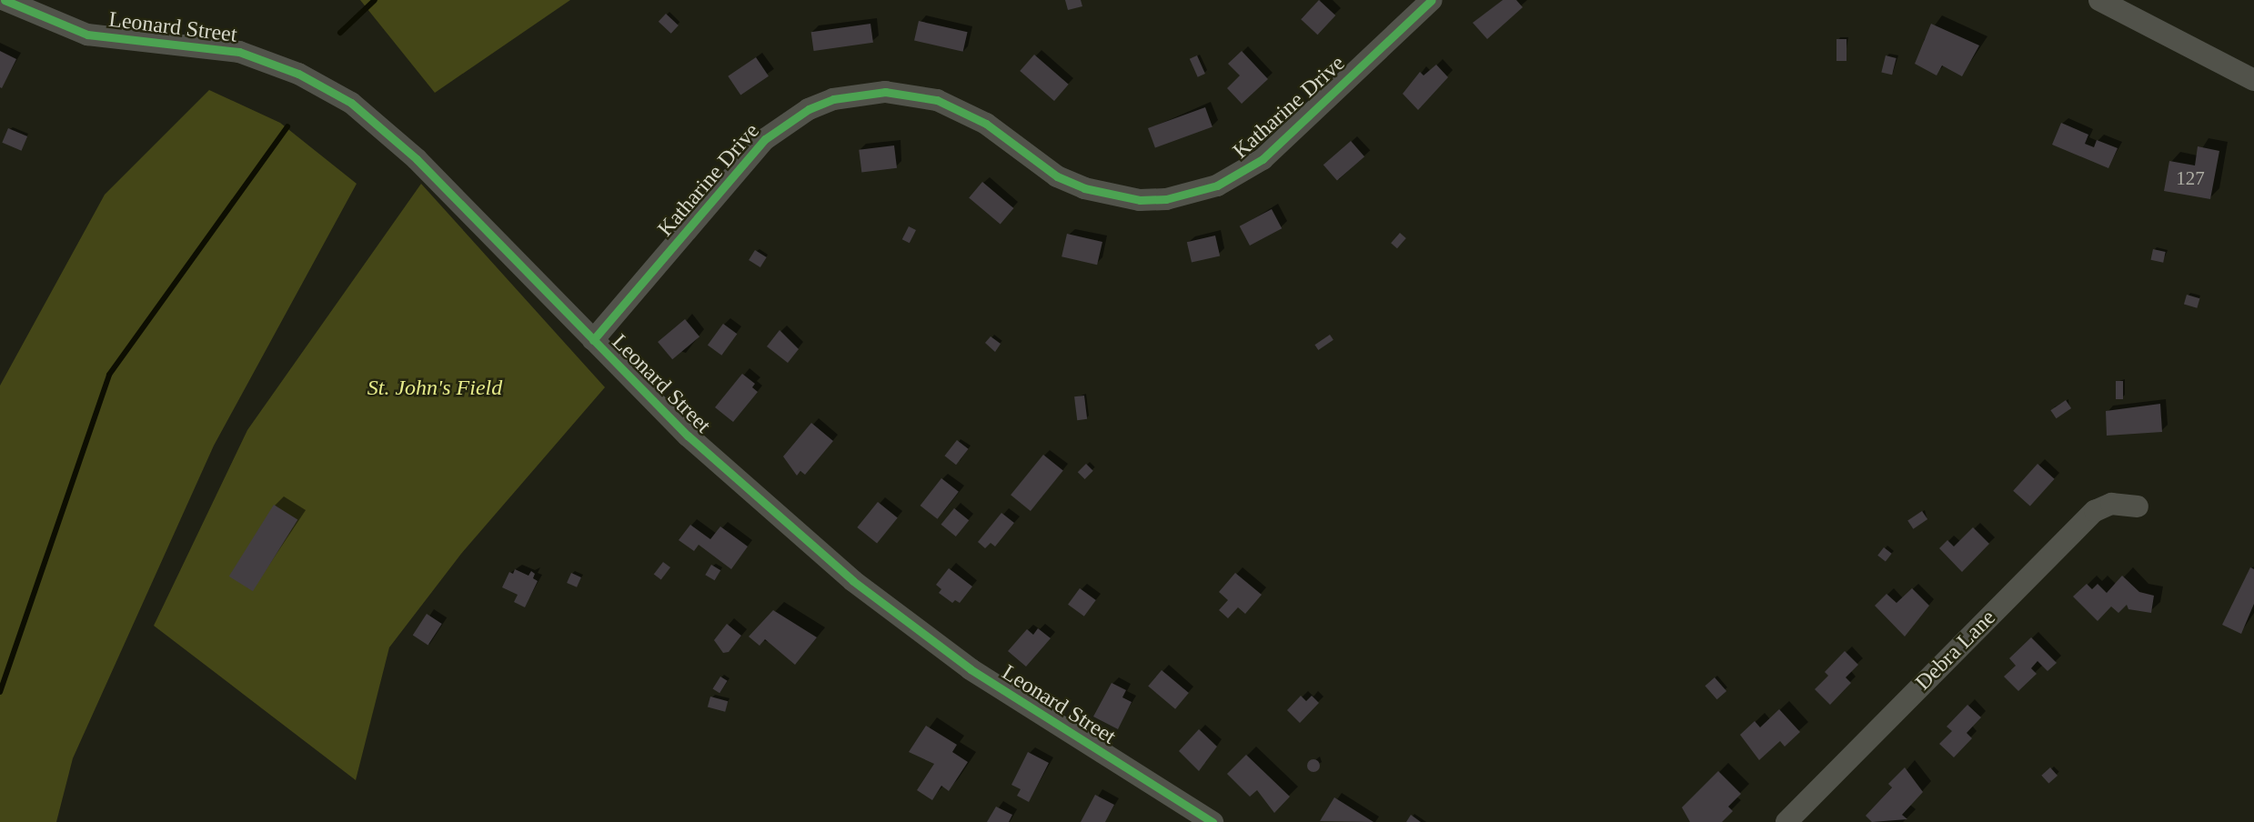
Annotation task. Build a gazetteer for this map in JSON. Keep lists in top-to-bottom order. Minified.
{"streets":{"street":["Leonard Street","Katharine Drive","Debra Lane"]},"crossings":[["Leonard Street","Katharine Drive"]],"parks":["St. John's Field"],"house_numbers":["127"]}
